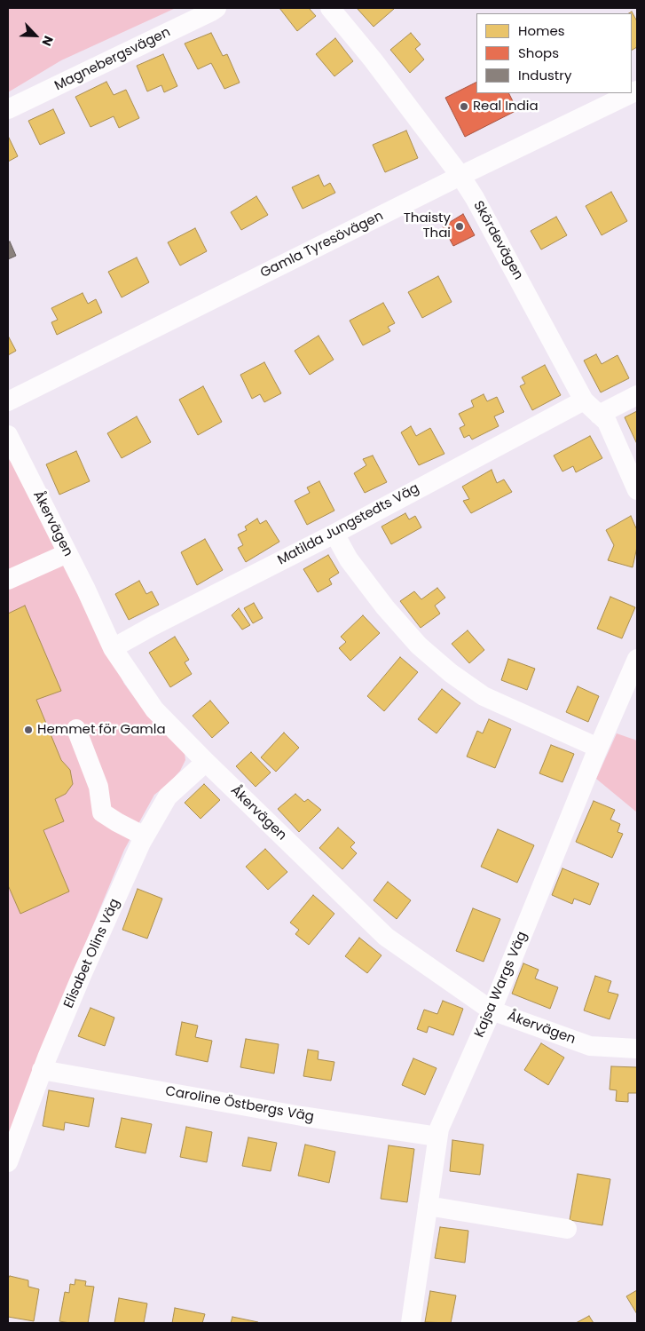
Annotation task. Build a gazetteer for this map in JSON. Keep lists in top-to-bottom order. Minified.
{"streets":{"street":["Magnebergsvägen","Skördevägen","Gamla Tyresövägen","Åkervägen","Matilda Jungstedts Väg","Elisabet Olins Väg","Kajsa Wargs Väg","Caroline Östbergs Väg"]},"crossings":[["Skördevägen","Gamla Tyresövägen"],["Skördevägen","Matilda Jungstedts Väg"],["Åkervägen","Matilda Jungstedts Väg"],["Åkervägen","Elisabet Olins Väg"],["Åkervägen","Kajsa Wargs Väg"],["Elisabet Olins Väg","Caroline Östbergs Väg"],["Kajsa Wargs Väg","Caroline Östbergs Väg"]],"places":["Real India","Thaisty Thai","Hemmet för Gamla"],"legend":["Homes","Shops","Industry"],"north":"bottom right"}
